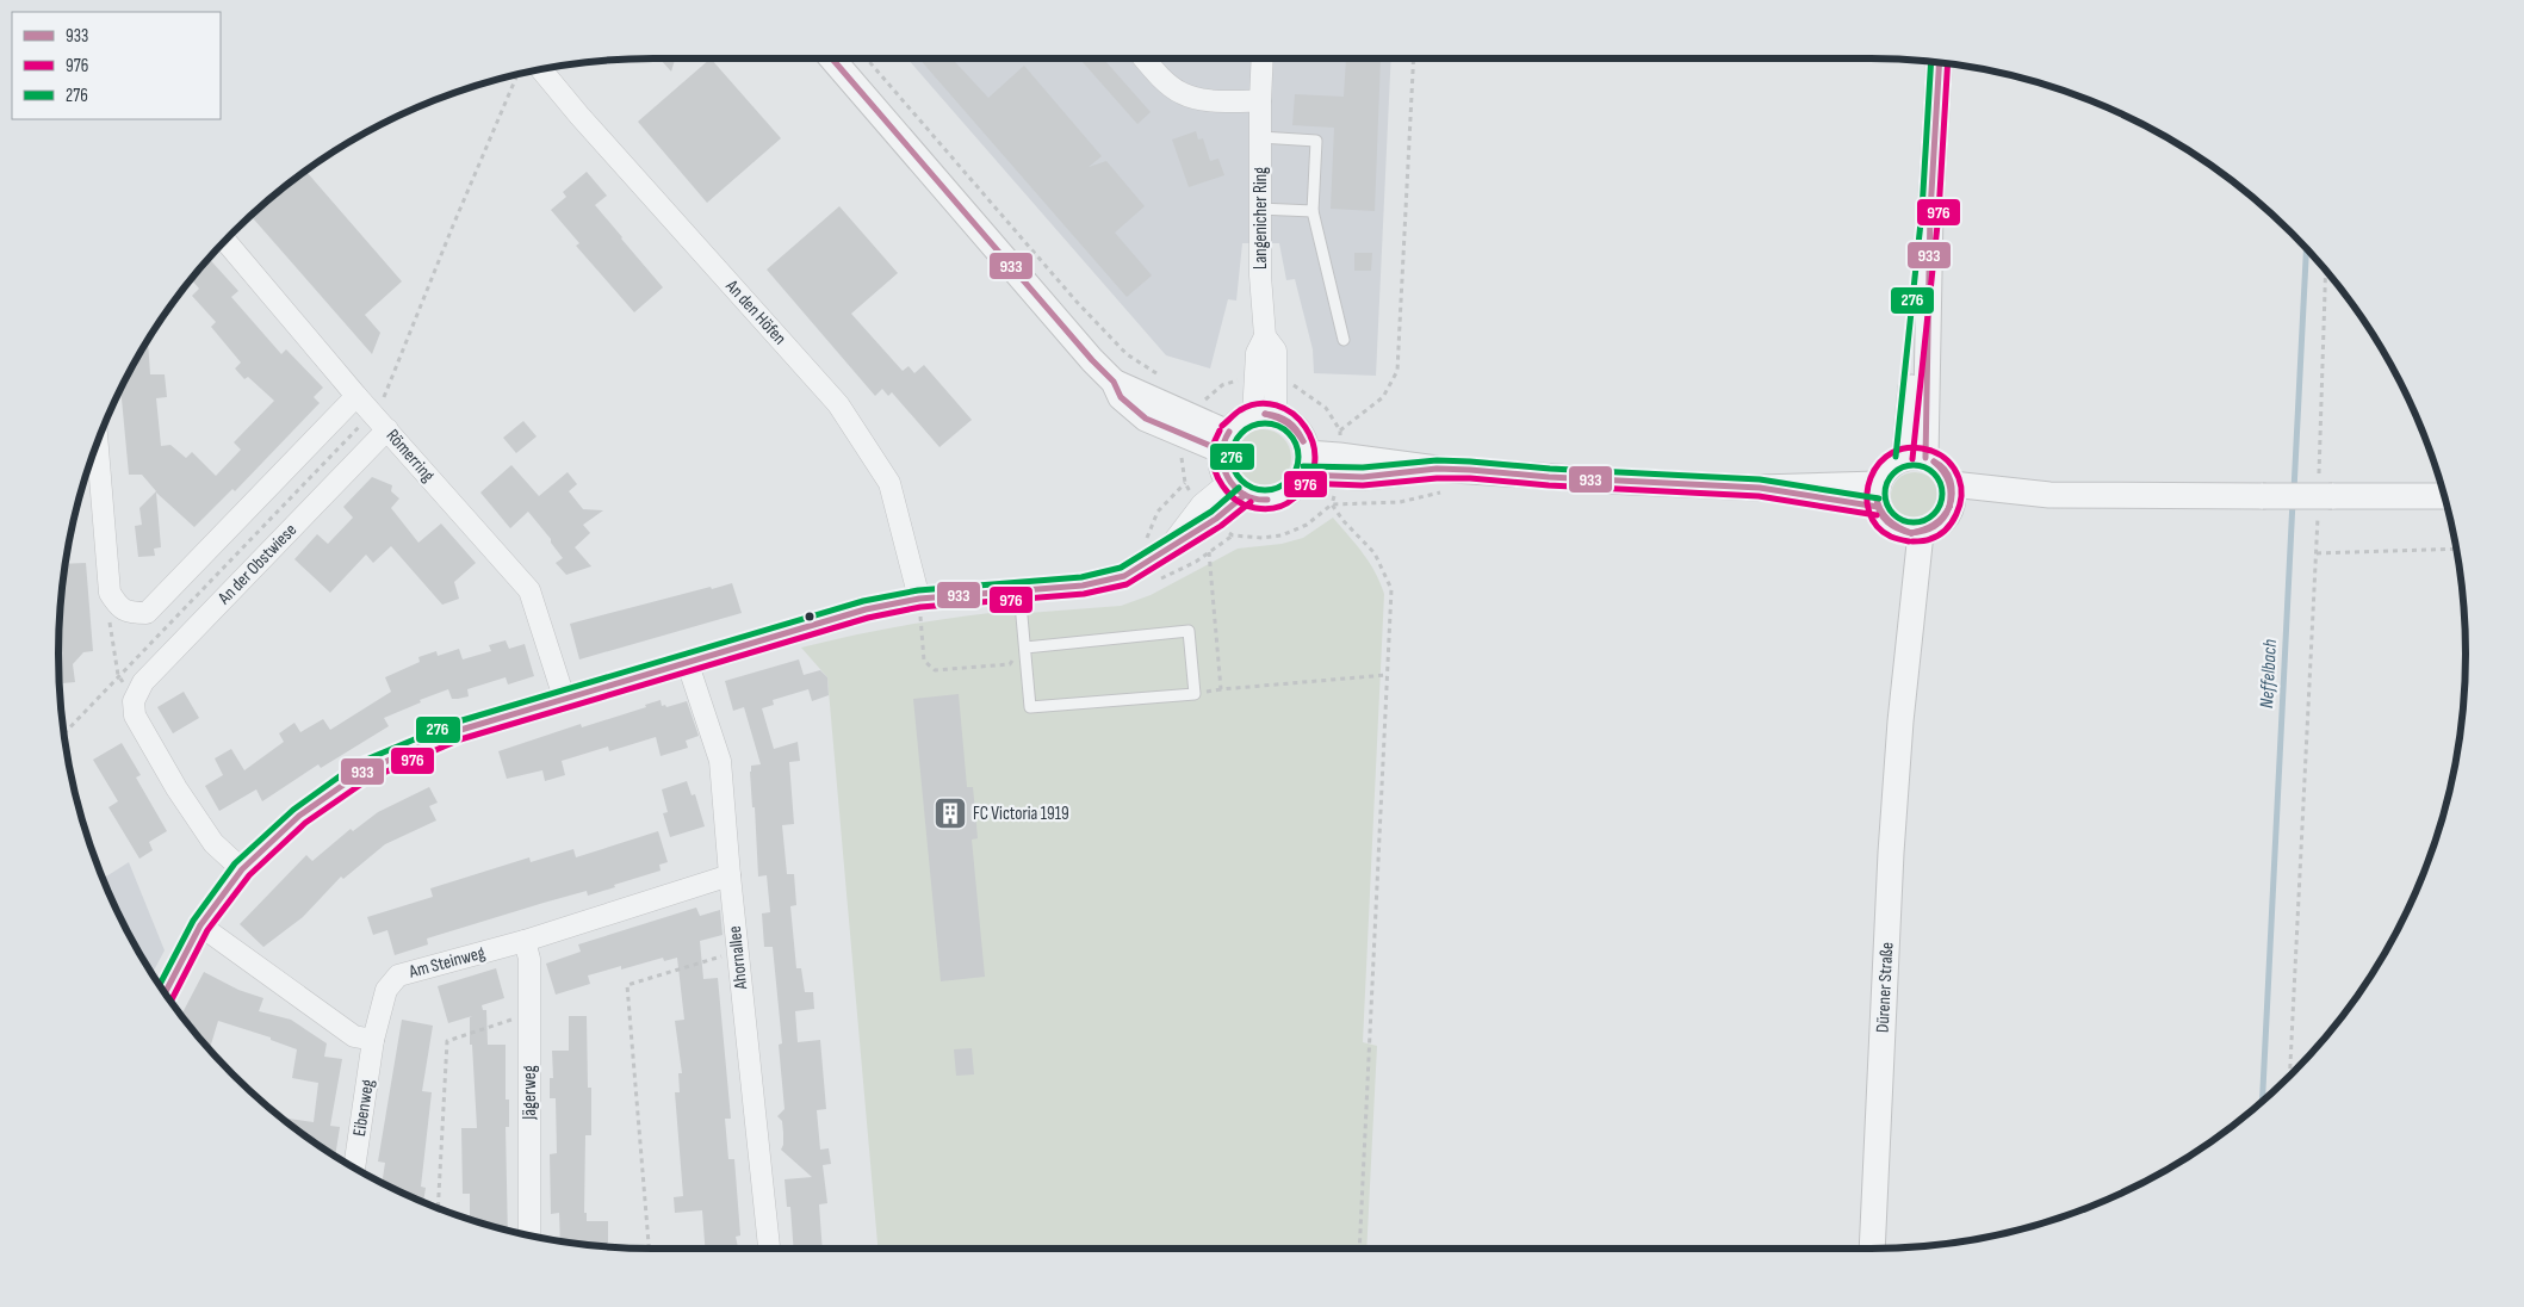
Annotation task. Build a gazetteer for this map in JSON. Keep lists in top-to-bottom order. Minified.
{"streets":{"street":["Langenicher Ring","An den Höfen","Römerring","An der Obstwiese","Ahornallee","Am Steinweg","Dürener Straße","Jägerweg","Eibenweg"]},"crossings":[["Römerring","An der Obstwiese"],["Ahornallee","Am Steinweg"],["Am Steinweg","Jägerweg"],["Am Steinweg","Eibenweg"]],"water":["Neffelbach"],"places":{"building":["FC Victoria 1919"]},"lines":["transit line 933","transit line 276","transit line 976"],"legend":["933","976","276"]}
